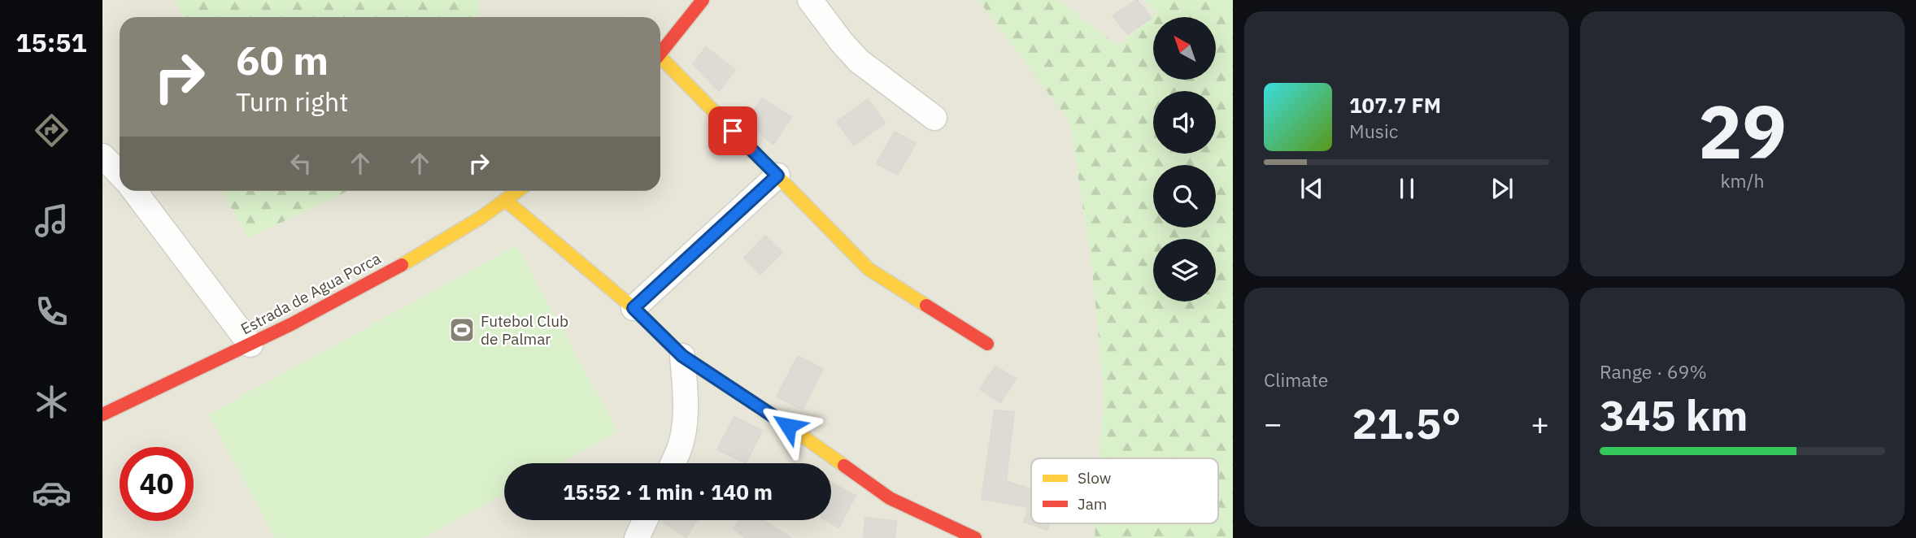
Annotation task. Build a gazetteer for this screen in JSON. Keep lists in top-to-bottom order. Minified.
{"streets":{"street":["Estrada de Agua Porca"]},"places":{"sports":["Futebol Club de Palmar"]},"legend":["Slow","Jam"],"north":"top left","page":{"tabs":"15:51","tile":[["29","km/h"],"Climate",["Range · 69%","345 km"]],"turn":["60 m","Turn right"],"song":["107.7 FM","Music"],"heat":["−","21.5°","+"],"limit":"40","trip":"15:52 · 1 min · 140 m"}}
